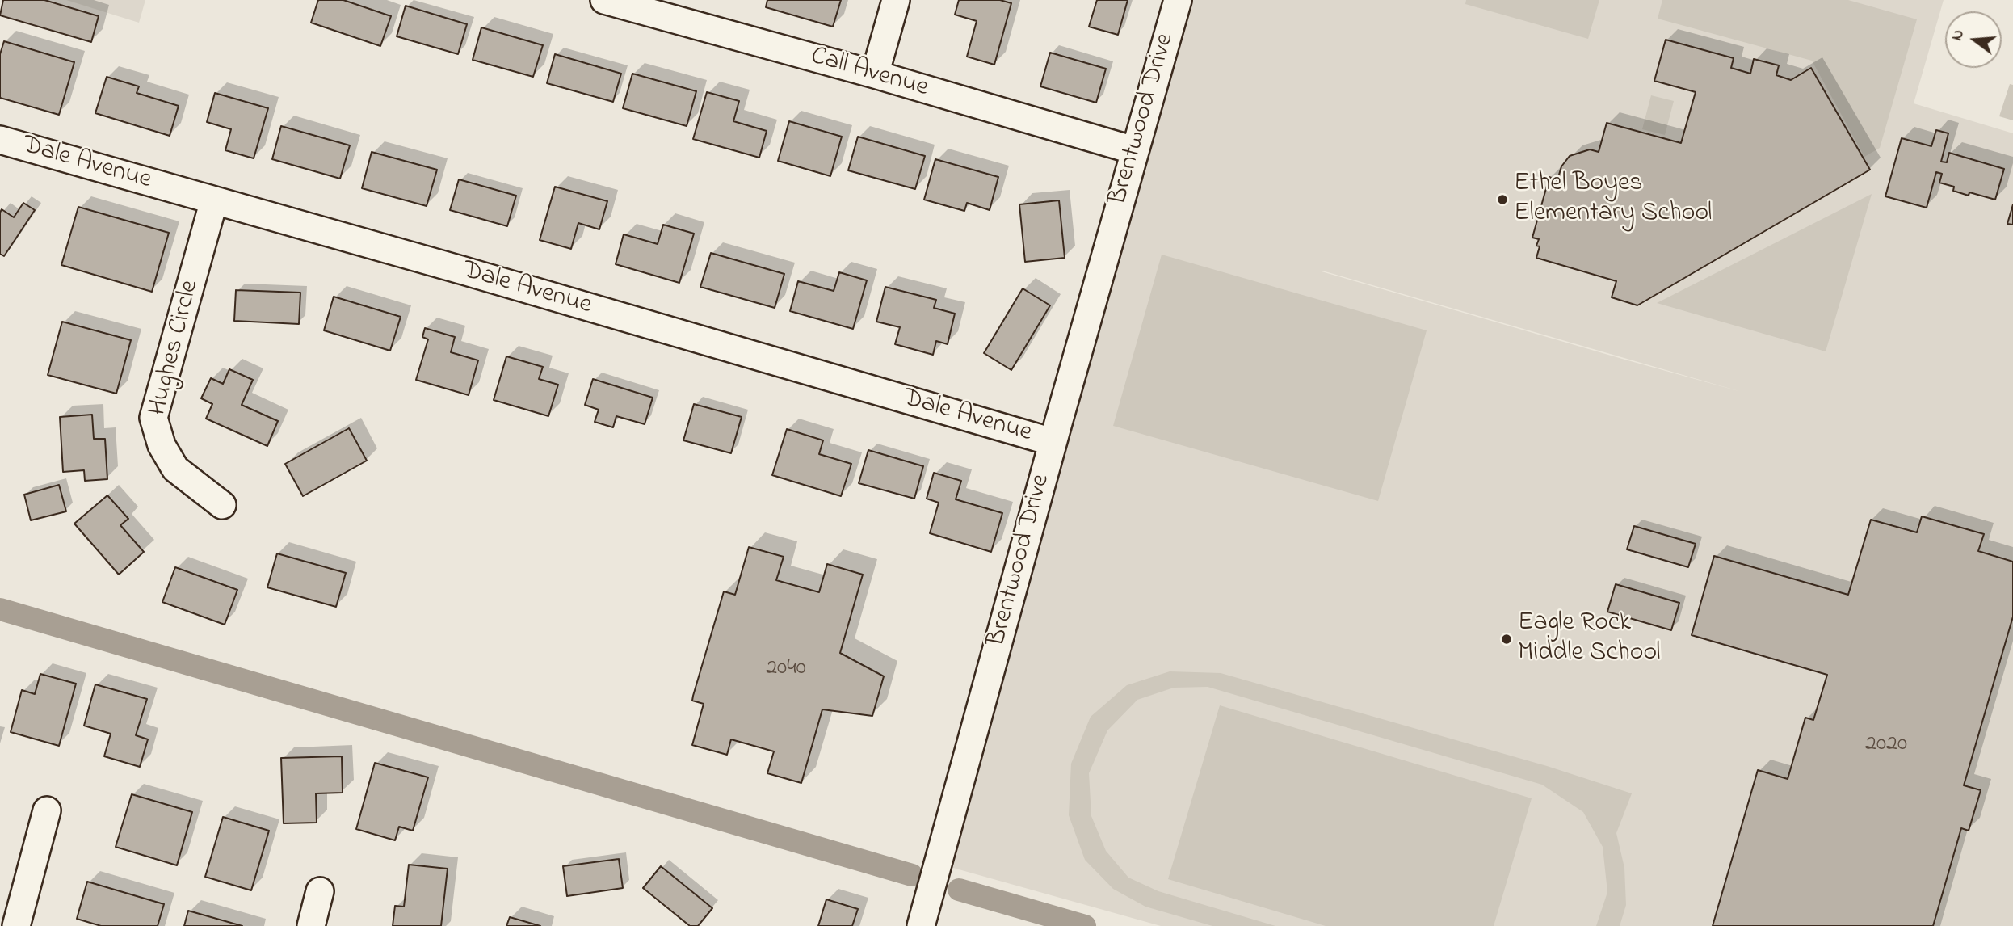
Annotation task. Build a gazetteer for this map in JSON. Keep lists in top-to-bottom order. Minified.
{"streets":{"street":["Call Avenue","Brentwood Drive","Dale Avenue","Hughes Circle"]},"crossings":[["Call Avenue","Brentwood Drive"],["Brentwood Drive","Dale Avenue"],["Dale Avenue","Hughes Circle"]],"places":["Ethel Boyes Elementary School","Eagle Rock Middle School"],"house_numbers":["2040","2020"],"north":"left"}
